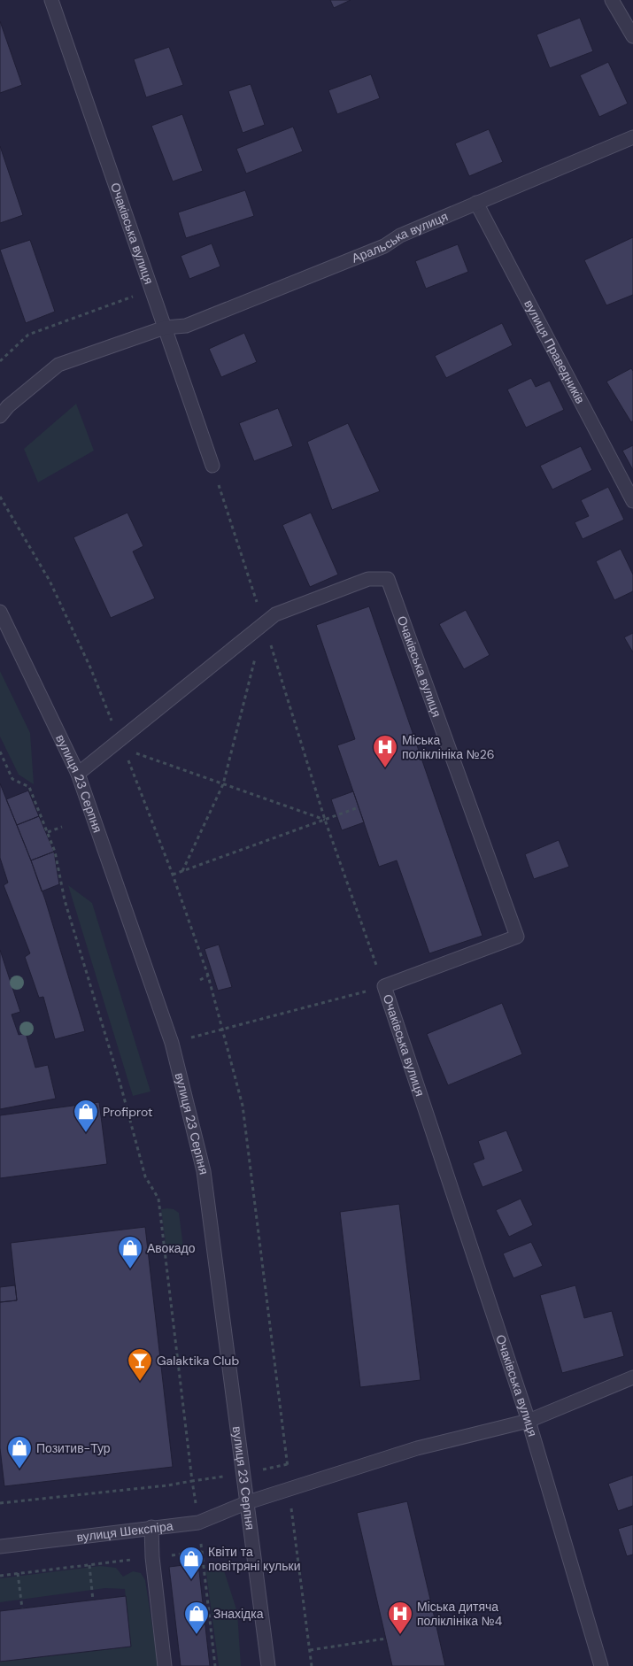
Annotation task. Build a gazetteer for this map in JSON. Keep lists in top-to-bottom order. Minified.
{"streets":{"street":["Очаківська вулиця","Аральська вулиця","вулиця Праведників","вулиця 23 Серпня","вулиця Шекспіра"]},"crossings":[["Очаківська вулиця","Аральська вулиця"],["Очаківська вулиця","вулиця Шекспіра"],["Аральська вулиця","вулиця Праведників"],["вулиця 23 Серпня","вулиця Шекспіра"]],"places":{"hospital":["Міська поліклініка №26","Міська дитяча поліклініка №4"],"shop":["Profiprot","Авокадо","Позитив-Тур","Квіти та повітряні кульки","Знахідка"],"bar":["Galaktika Club"]}}
